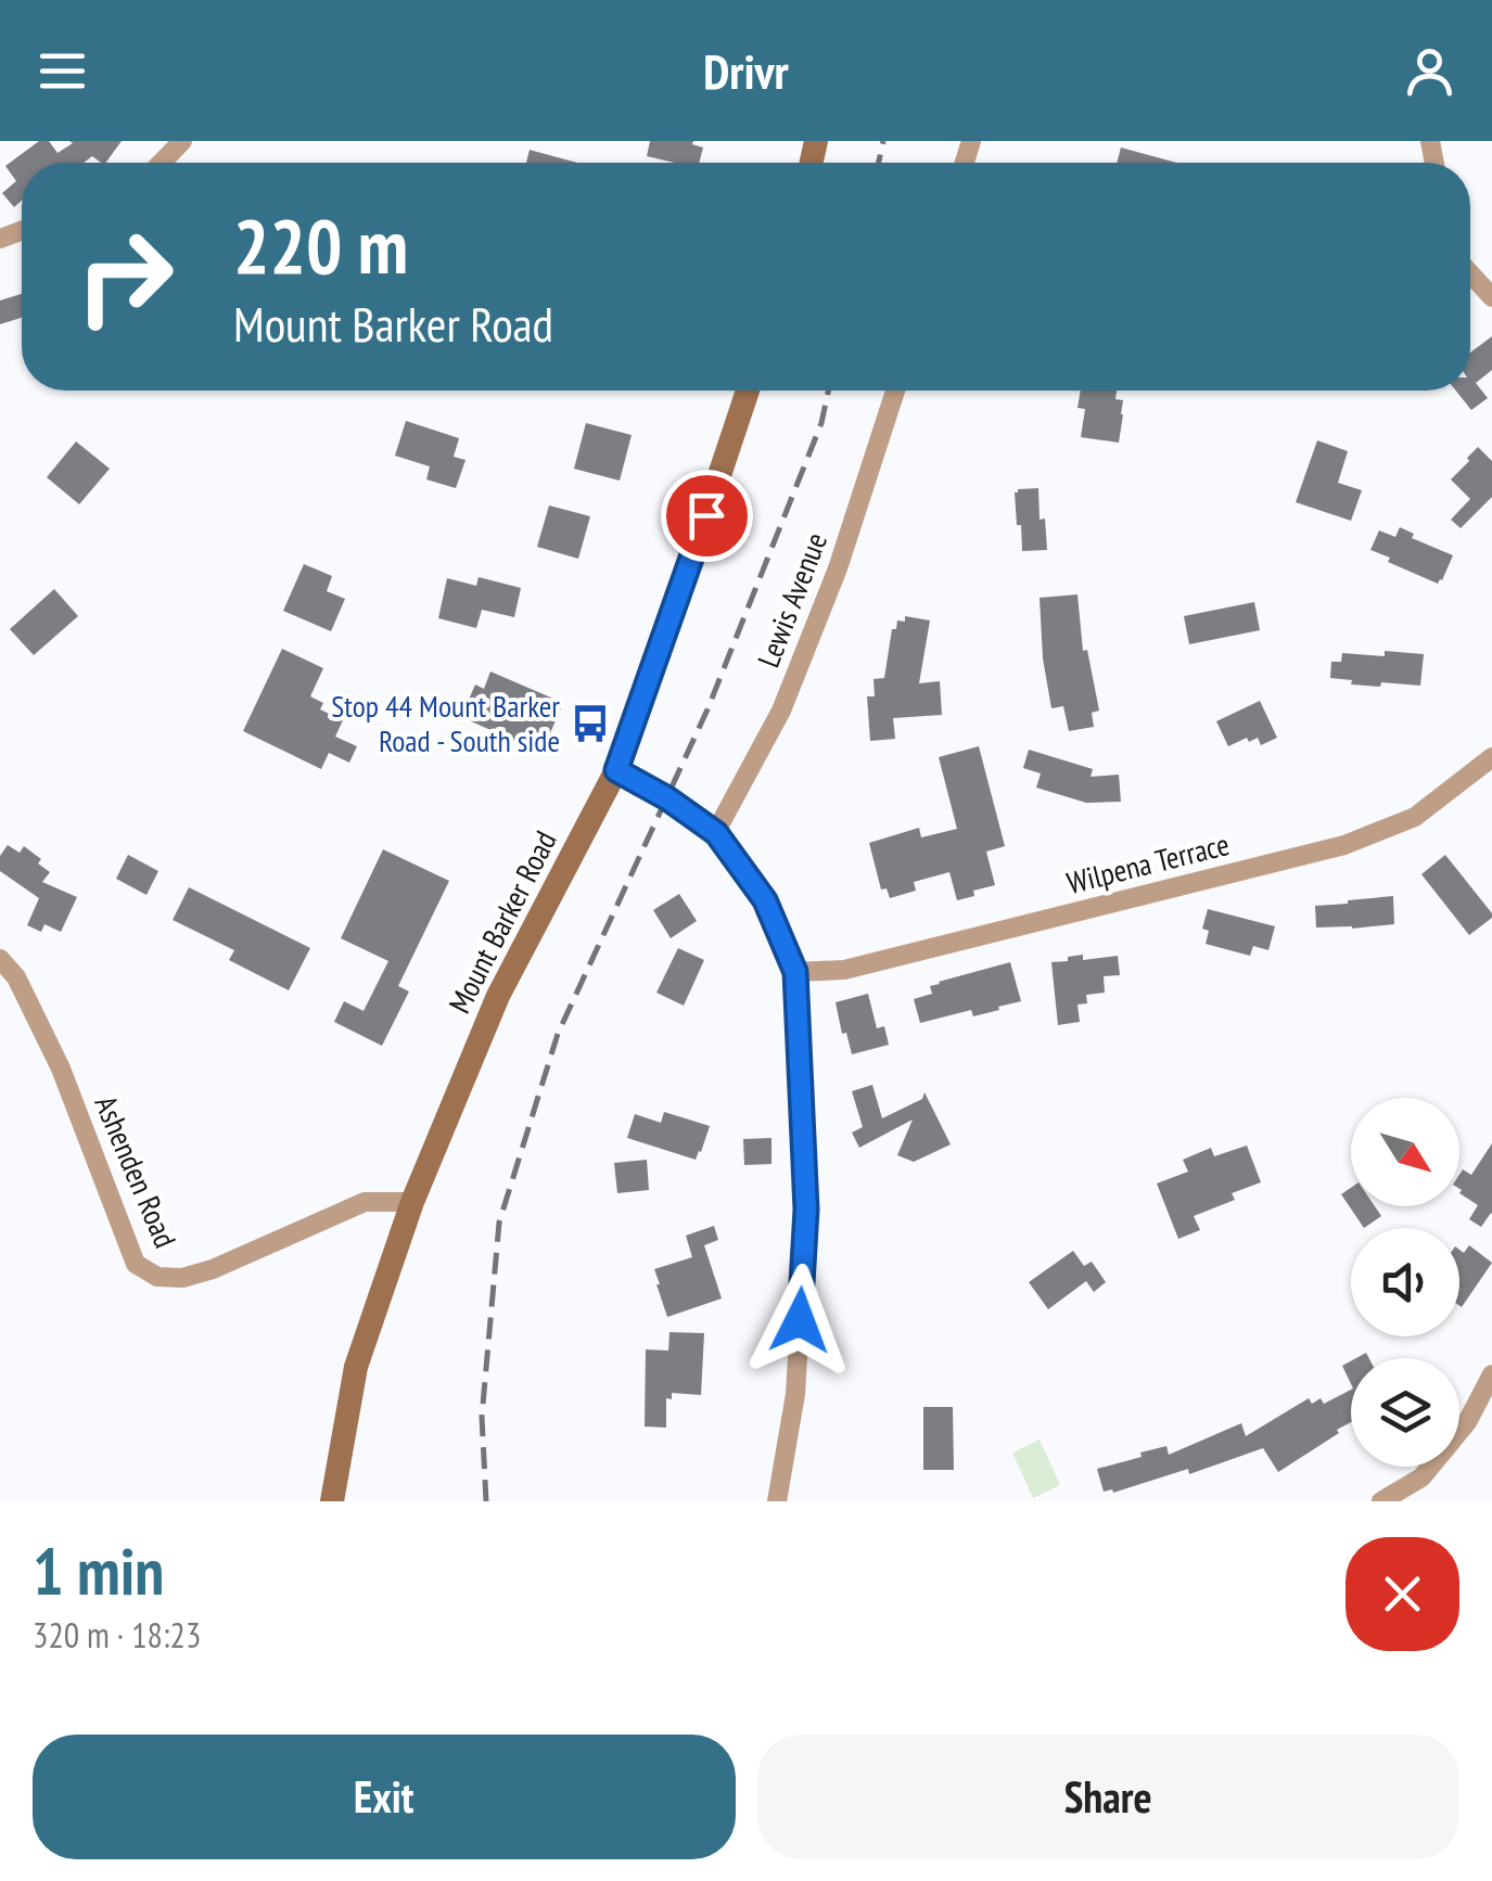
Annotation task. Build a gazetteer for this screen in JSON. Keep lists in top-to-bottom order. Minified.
{"streets":{"main road":["Mount Barker Road"],"street":["Lewis Avenue","Wilpena Terrace","Ashenden Road"]},"crossings":[["Mount Barker Road","Ashenden Road"]],"places":{"bus stop":["Stop 44 Mount Barker Road - South side"]},"north":"bottom right","page":{"header":"Drivr","turn":["220 m","Mount Barker Road"],"heading":["1 min","320 m · 18:23"],"buttons":["Exit","Share"]}}
